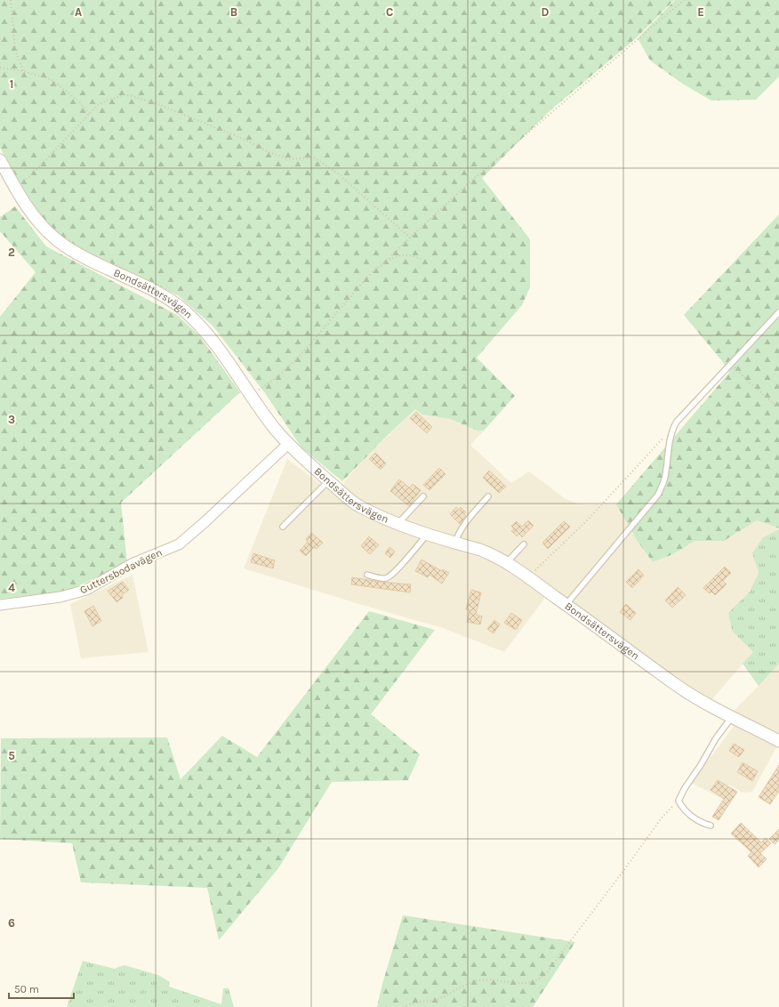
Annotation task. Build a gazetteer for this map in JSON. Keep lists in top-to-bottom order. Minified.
{"streets":{"street":["Bondsättersvägen","Guttersbodavägen"]},"crossings":[["Bondsättersvägen","Guttersbodavägen"]],"scale_bar":"50 m","grid":{"columns":["A","B","C","D","E"],"rows":["1","2","3","4","5","6"]}}
